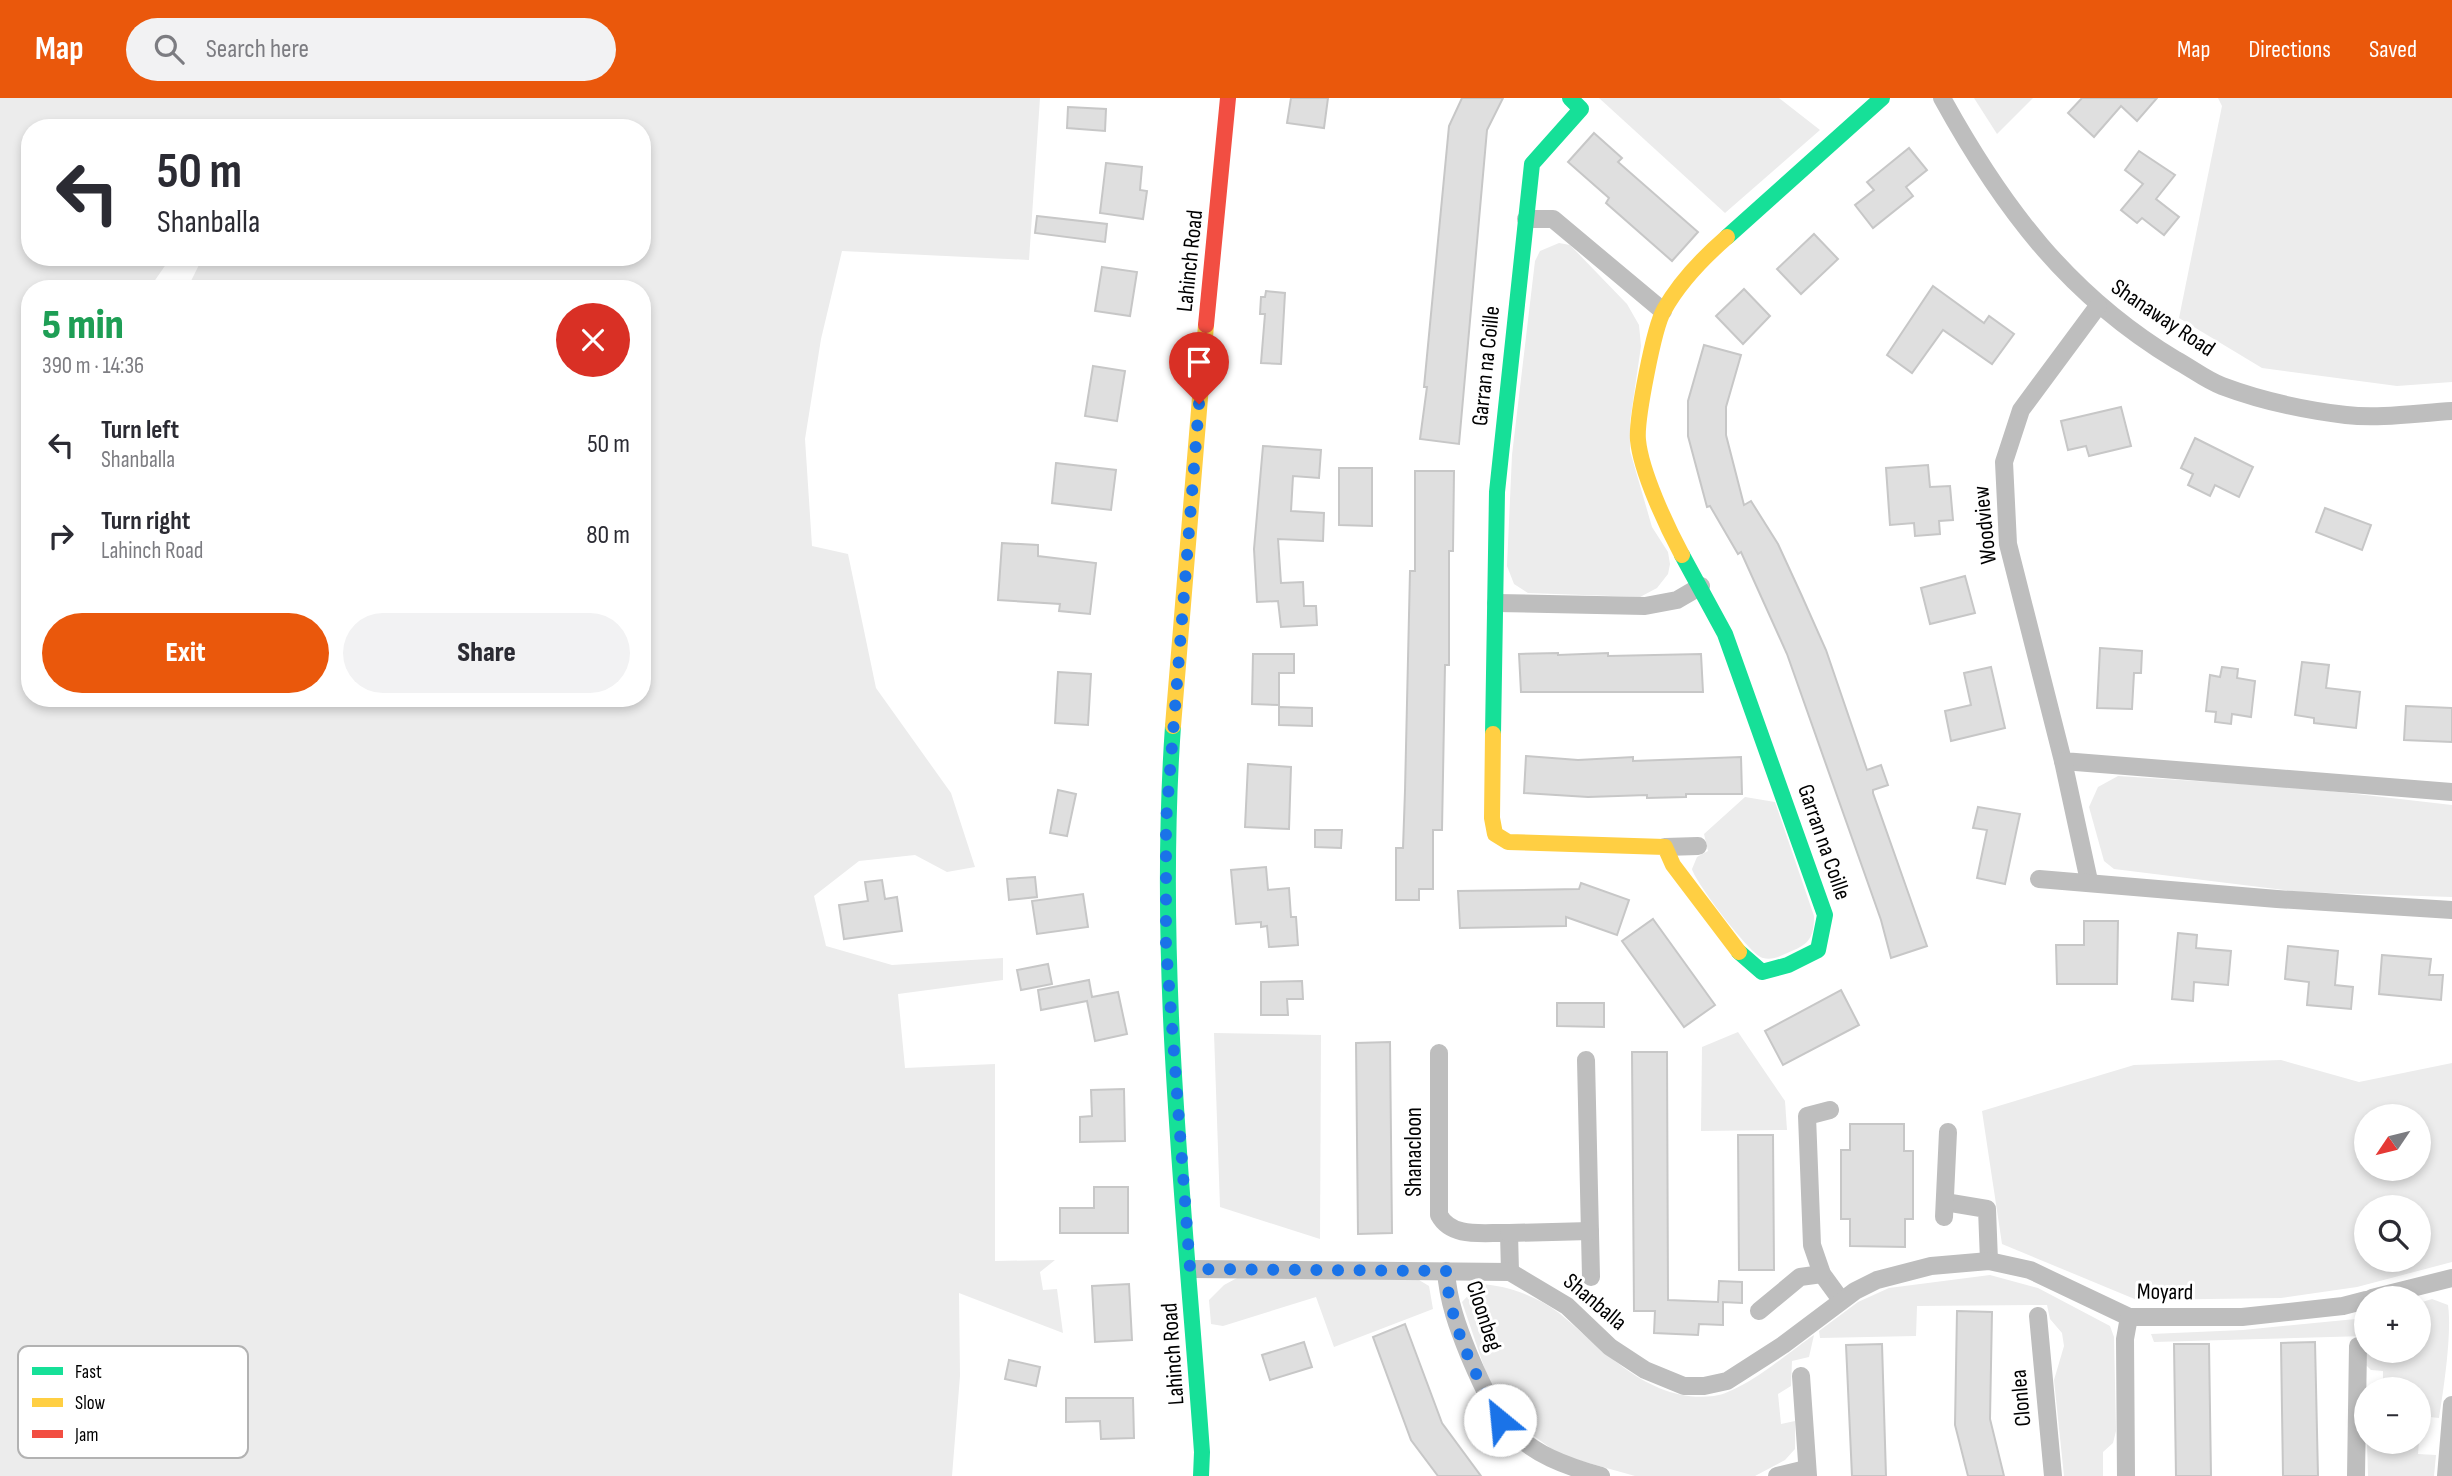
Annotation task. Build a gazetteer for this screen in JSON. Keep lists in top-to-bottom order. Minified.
{"streets":{"street":["Lahinch Road","Shanaway Road","Garran na Coille","Woodview","Shanacloon","Moyard","Shanballa","Cloonbeg","Clonlea"]},"crossings":[["Lahinch Road","Shanballa"],["Shanaway Road","Woodview"],["Moyard","Shanballa"],["Shanballa","Cloonbeg"]],"legend":["Fast","Slow","Jam"],"north":"bottom left","page":{"header":"Map","search":"Search here","nav":["Map","Directions","Saved"],"turn":["50 m","Shanballa"],"heading":["5 min","390 m · 14:36"],"list":[{"name":"Turn left","note":"Shanballa","value":"50 m"},{"name":"Turn right","note":"Lahinch Road","value":"80 m"}],"buttons":["Exit","Share"],"map_buttons":["+","−"]}}
